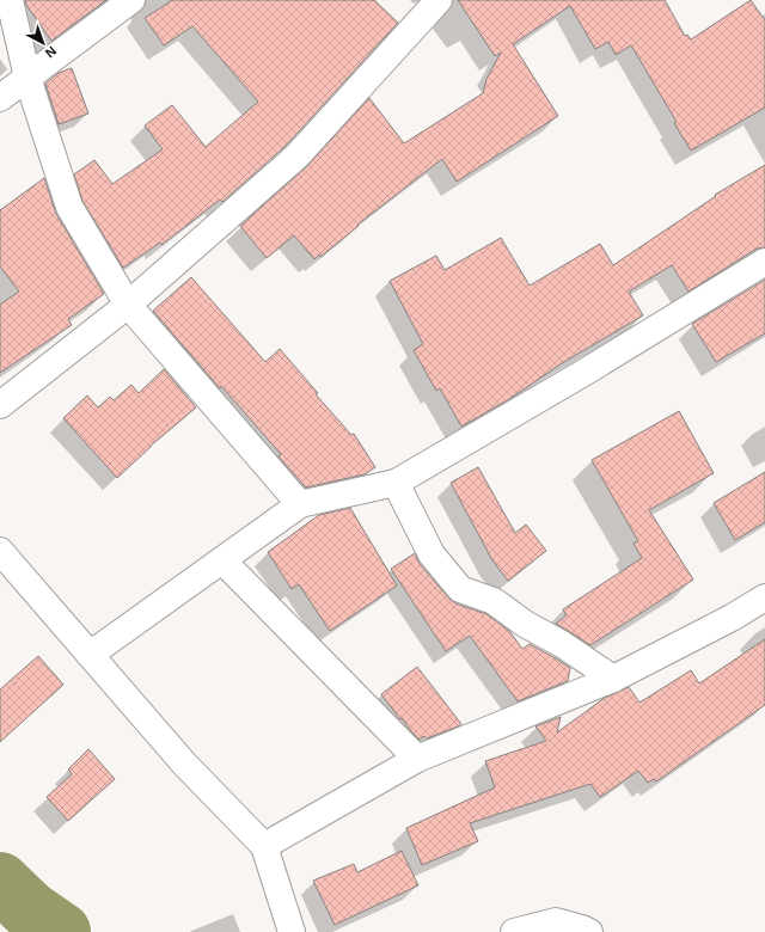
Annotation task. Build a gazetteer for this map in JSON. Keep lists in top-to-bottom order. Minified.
{"north":"bottom right"}
